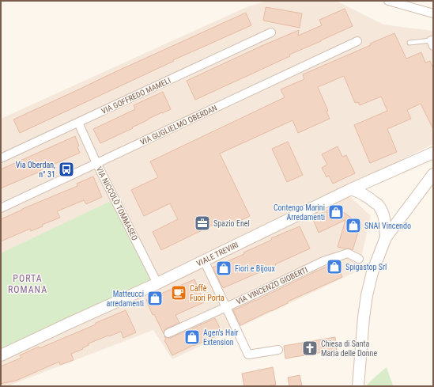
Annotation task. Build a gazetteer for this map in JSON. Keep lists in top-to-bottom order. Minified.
{"streets":{"street":["VIA GOFFREDO MAMELI","VIA GUGLIELMO OBERDAN","VIA NICCOLÒ TOMMASEO","VIALE TREVIRI","VIA VINCENZO GIOBERTI"]},"crossings":[["VIA GOFFREDO MAMELI","VIA NICCOLÒ TOMMASEO"],["VIA GUGLIELMO OBERDAN","VIA NICCOLÒ TOMMASEO"],["VIA NICCOLÒ TOMMASEO","VIALE TREVIRI"]],"districts":["PORTA ROMANA"],"places":{"bus stop":["Via Oberdan, n° 31"],"shop":["Contengo Marini Arredamenti","SNAI Vincendo","Spigastop Srl","Fiori e Bijoux","Matteucci arredamenti","Agen's Hair Extension"],"office":["Spazio Enel"],"cafe":["Caffè Fuori Porta"],"church":["Chiesa di Santa Maria delle Donne"]}}
